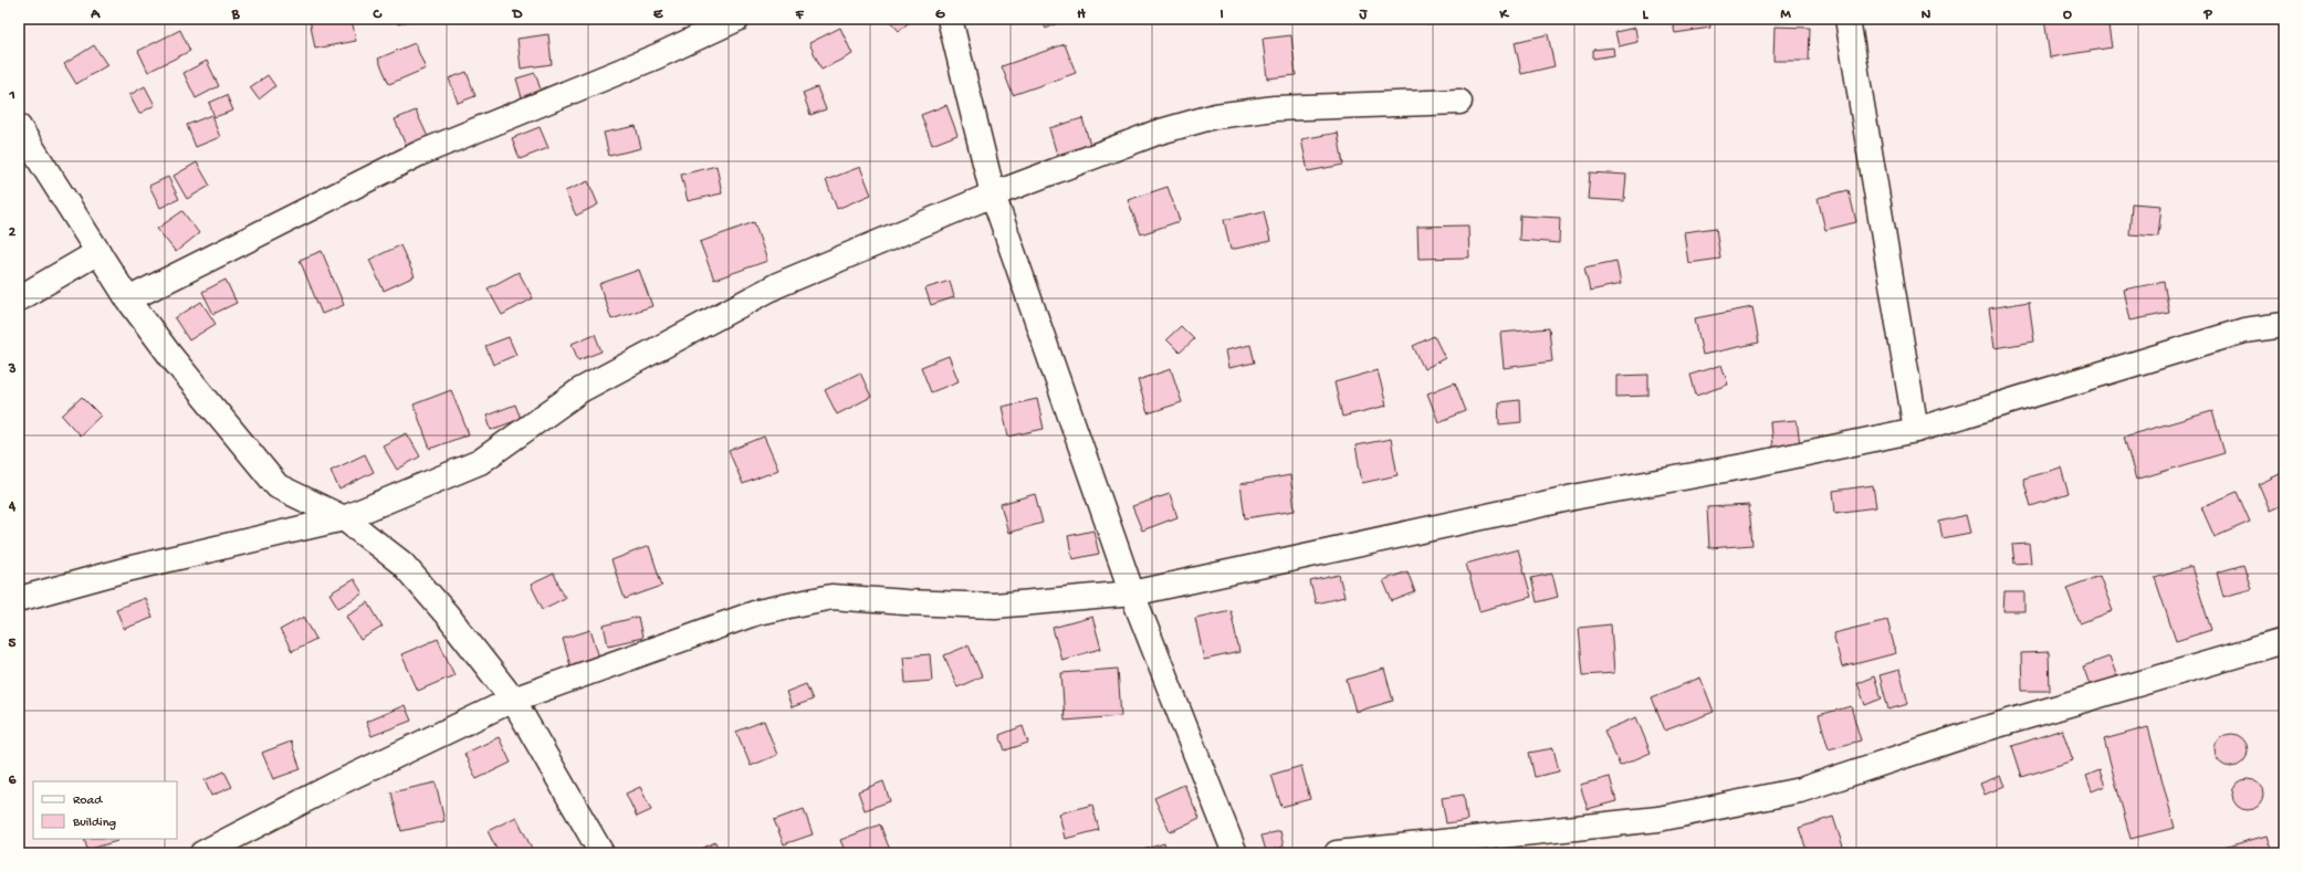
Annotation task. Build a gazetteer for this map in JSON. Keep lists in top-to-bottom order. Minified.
{"legend":["Road","Building"],"grid":{"columns":["A","B","C","D","E","F","G","H","I","J","K","L","M","N","O","P"],"rows":["1","2","3","4","5","6"]}}
